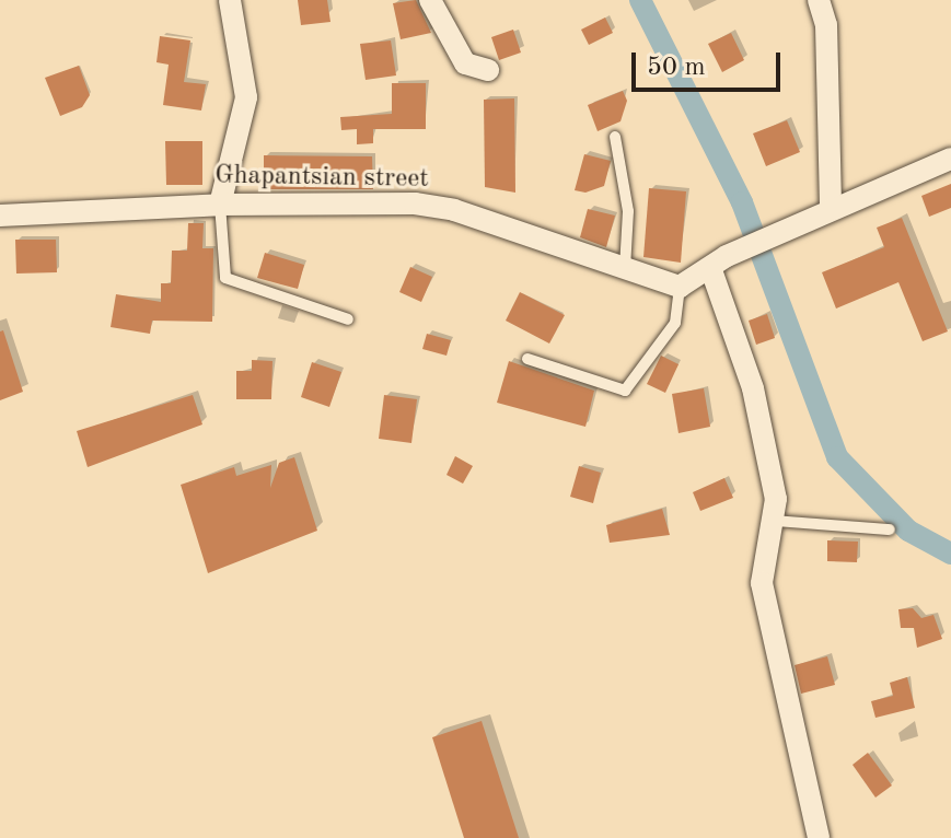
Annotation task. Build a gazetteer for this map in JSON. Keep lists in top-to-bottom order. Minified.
{"streets":{"street":["Ghapantsian street"]},"scale_bar":"50 m"}
